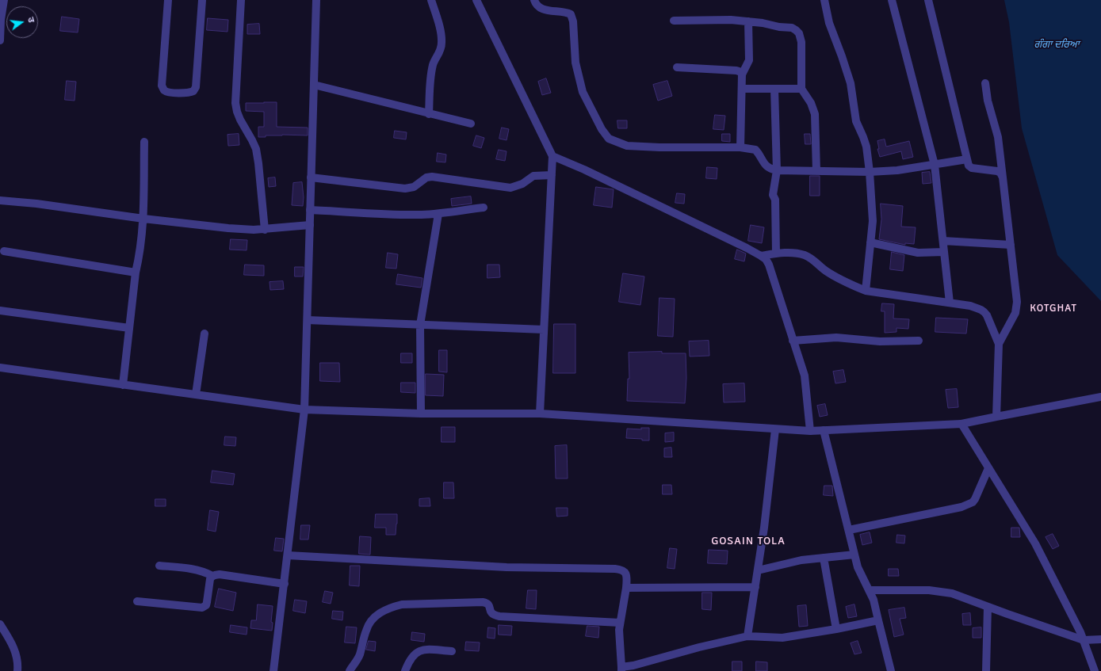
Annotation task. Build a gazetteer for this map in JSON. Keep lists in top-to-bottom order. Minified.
{"districts":["KOTGHAT","GOSAIN TOLA"],"water":["ਗੰਗਾ ਦਰਿਆ"],"north":"right"}
